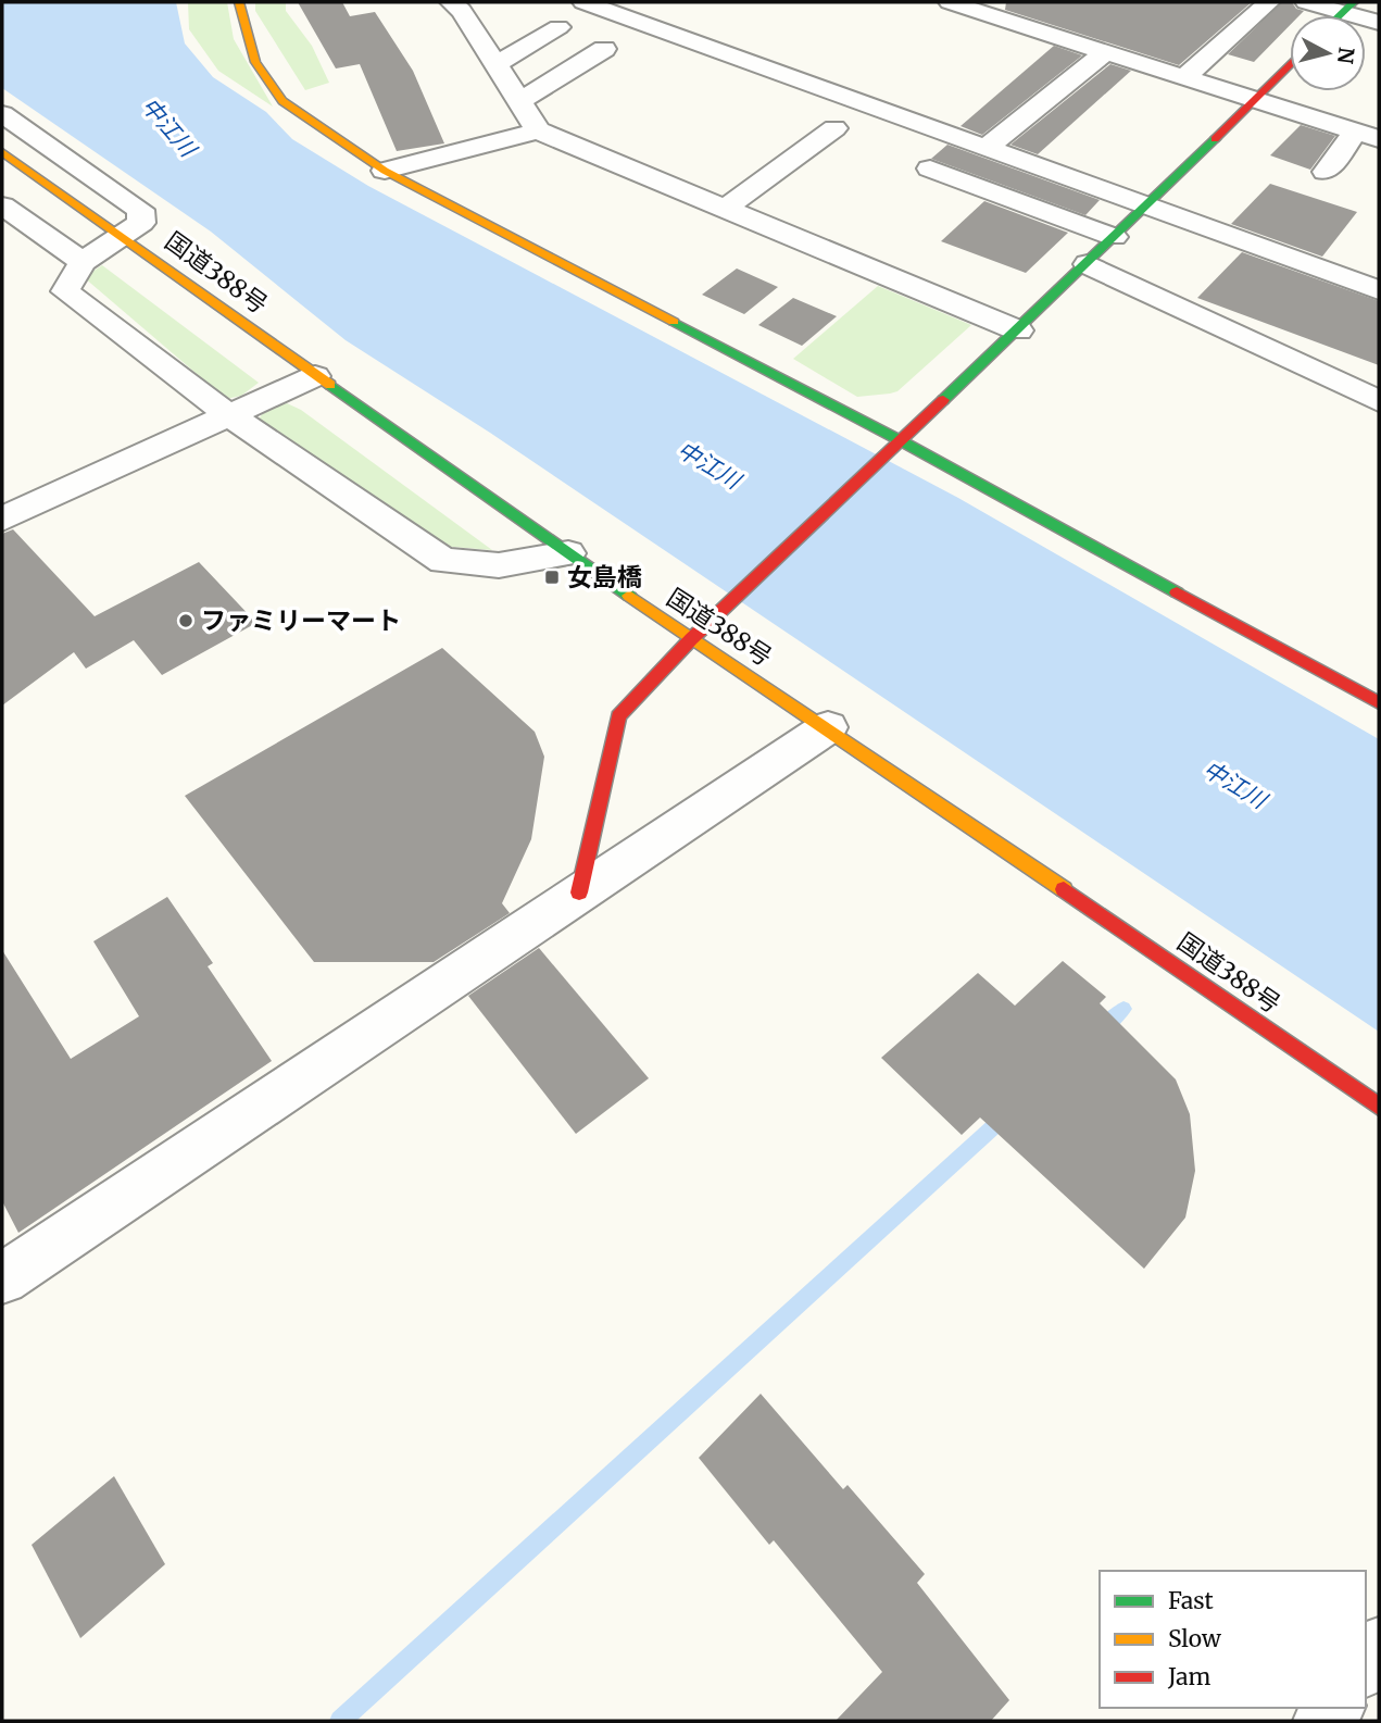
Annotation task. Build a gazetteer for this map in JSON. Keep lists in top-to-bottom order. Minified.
{"streets":{"main road":["国道388号"]},"water":["中江川"],"places":{"transit":["女島橋"],"other":["ファミリーマート"]},"legend":["Fast","Slow","Jam"],"north":"right"}
